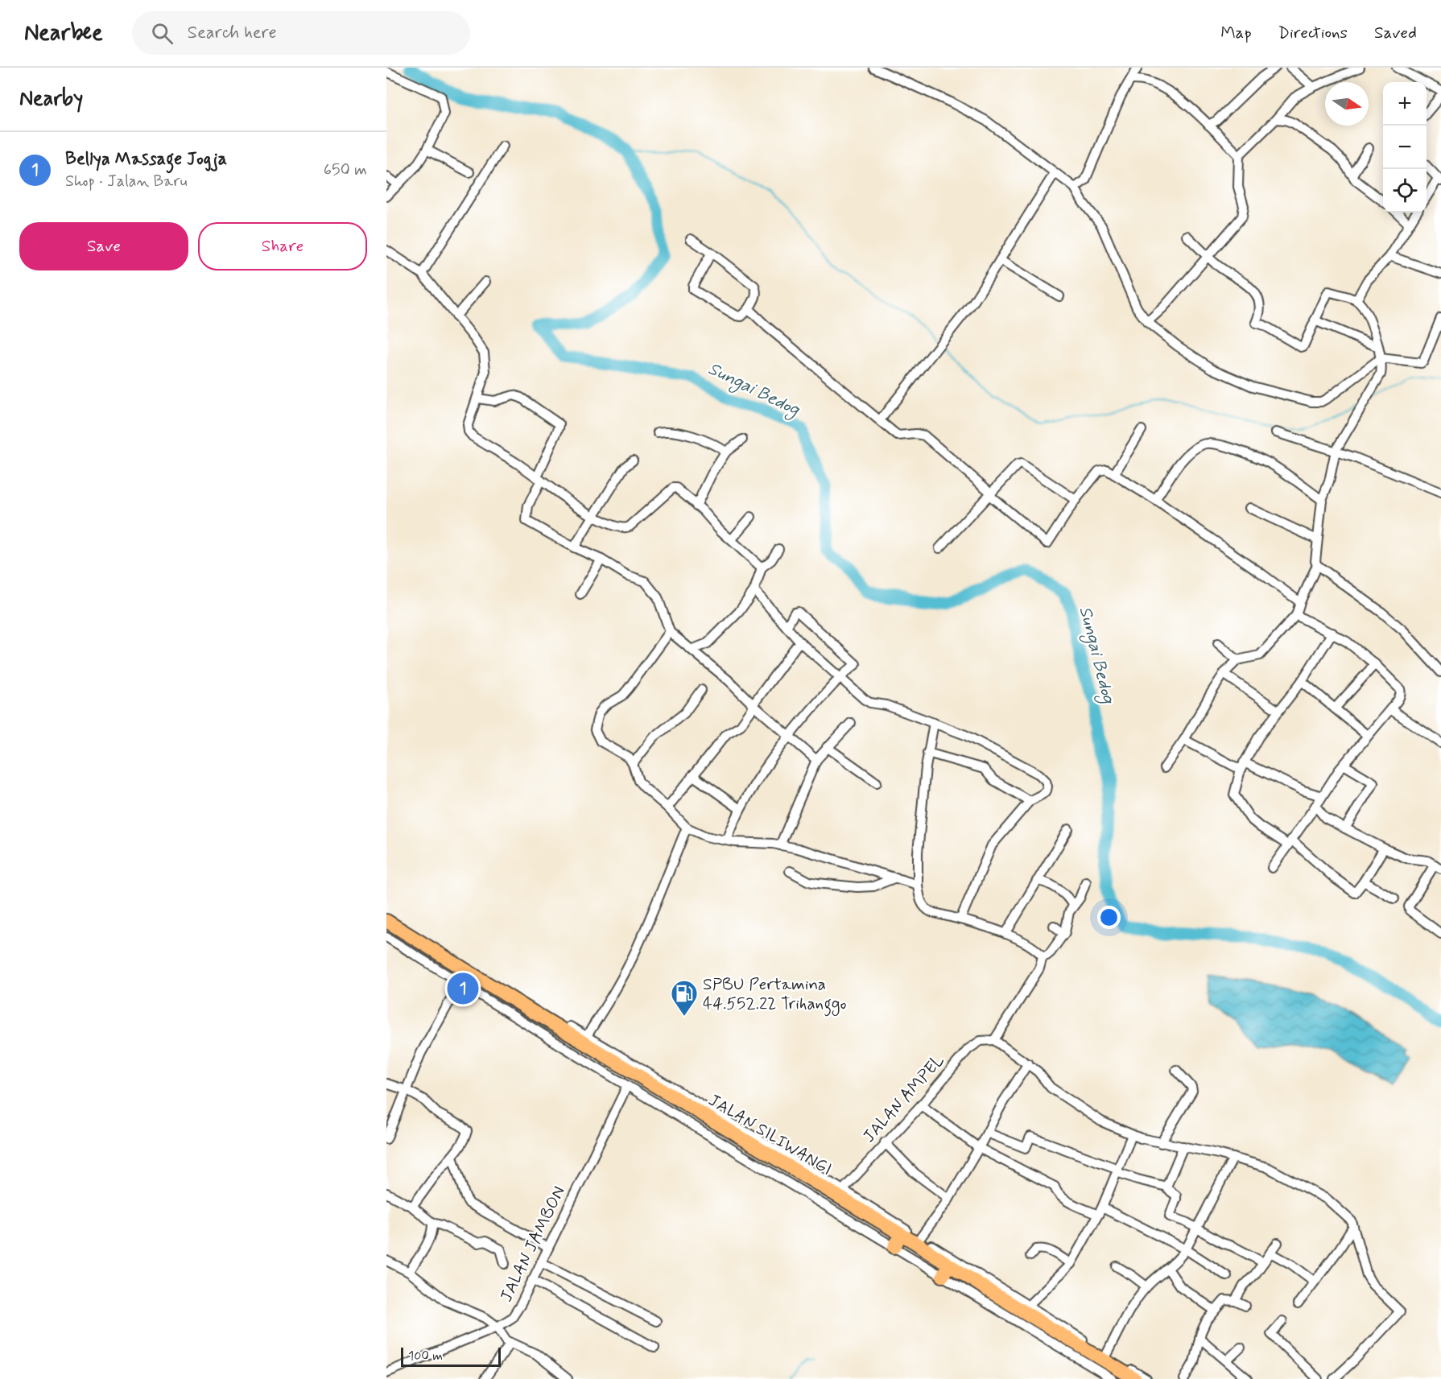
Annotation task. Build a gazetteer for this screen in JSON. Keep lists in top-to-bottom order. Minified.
{"streets":{"highway":["JALAN SILIWANGI"],"street":["JALAN AMPEL","JALAN JAMBON"]},"water":["Sungai Bedog"],"places":{"fuel station":["SPBU Pertamina 44.552.22 Trihanggo"]},"scale_bar":"100 m","north":"right","page":{"header":"Nearbee","search":"Search here","nav":["Map","Directions","Saved"],"heading":"Nearby","map_buttons":["+","−"],"list":[{"mark":"1","name":"Bellya Massage Jogja","note":"Shop · Jalan Baru","value":"650 m"}],"buttons":["Save","Share"],"pins":"1","scale":"100 m"}}
